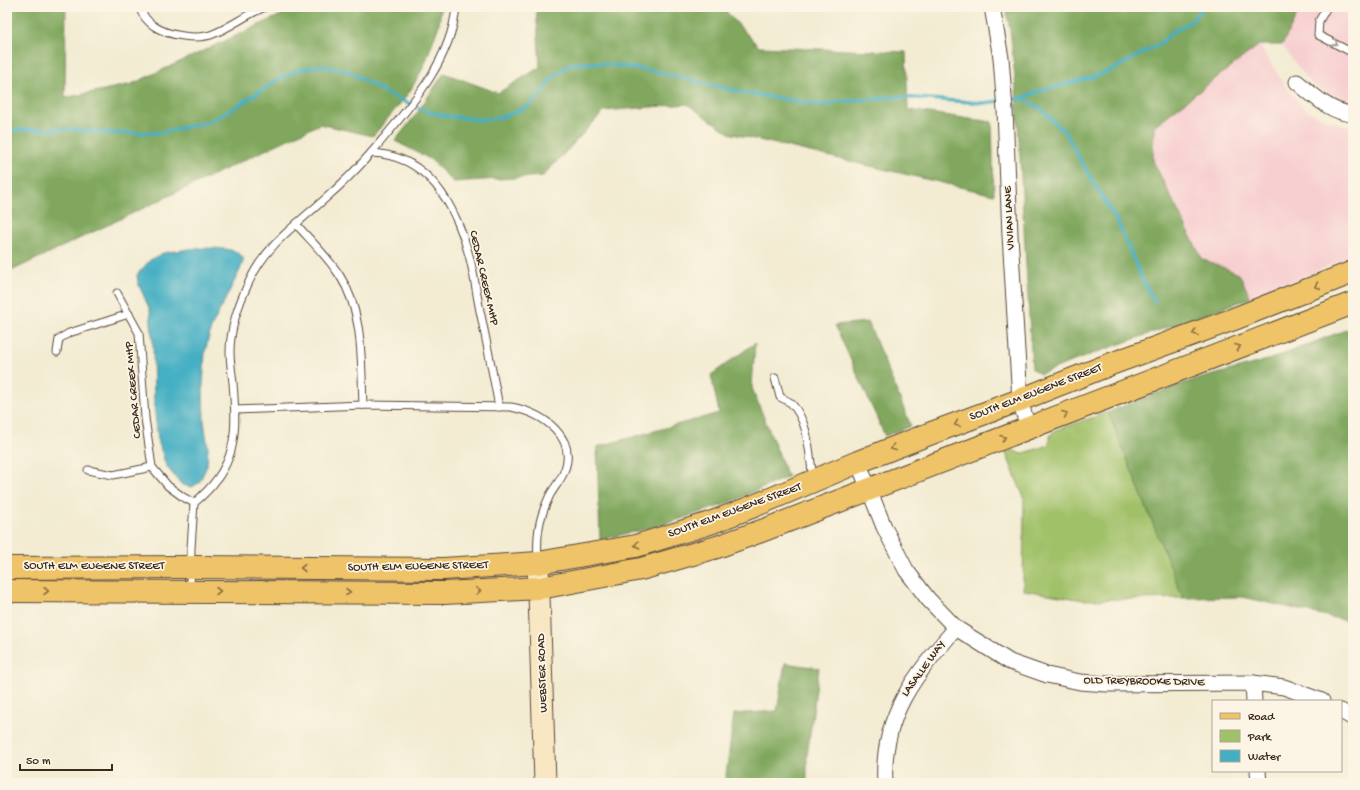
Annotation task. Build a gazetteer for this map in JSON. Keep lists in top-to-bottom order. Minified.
{"streets":{"main road":["SOUTH ELM EUGENE STREET"],"street":["VIVIAN LANE","LASALLE WAY","WEBSTER ROAD","OLD TREYBROOKE DRIVE"],"lane":["CEDAR CREEK MHP"]},"crossings":[["VIVIAN LANE","SOUTH ELM EUGENE STREET"],["SOUTH ELM EUGENE STREET","WEBSTER ROAD"],["SOUTH ELM EUGENE STREET","OLD TREYBROOKE DRIVE"],["LASALLE WAY","OLD TREYBROOKE DRIVE"]],"legend":["Road","Park","Water"],"scale_bar":"50 m"}
